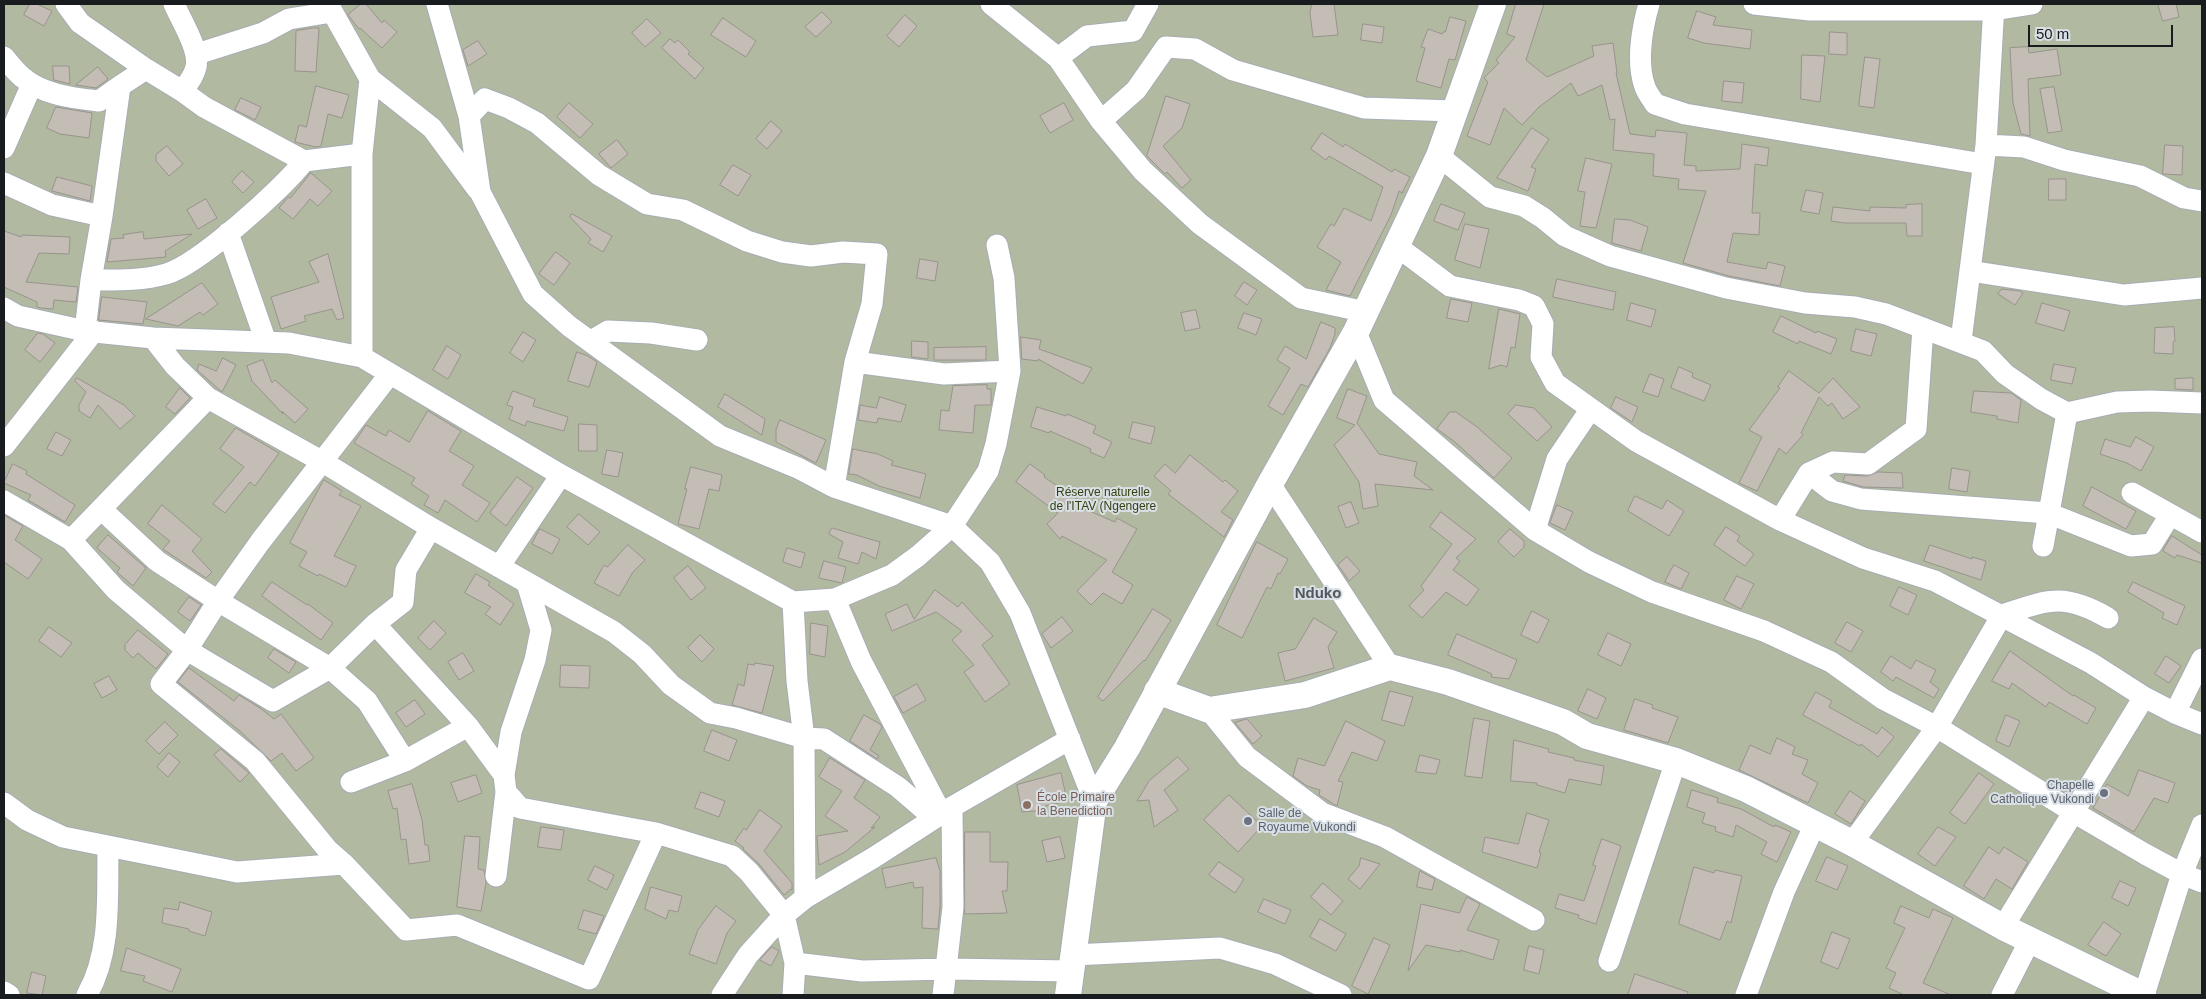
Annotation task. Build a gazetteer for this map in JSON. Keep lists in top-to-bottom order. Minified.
{"districts":["Nduko"],"parks":["Réserve naturelle de l'ITAV (Ngengere"],"places":["Chapelle Catholique Vukondi","École Primaire la Benediction","Salle de Royaume Vukondi"],"scale_bar":"50 m"}
